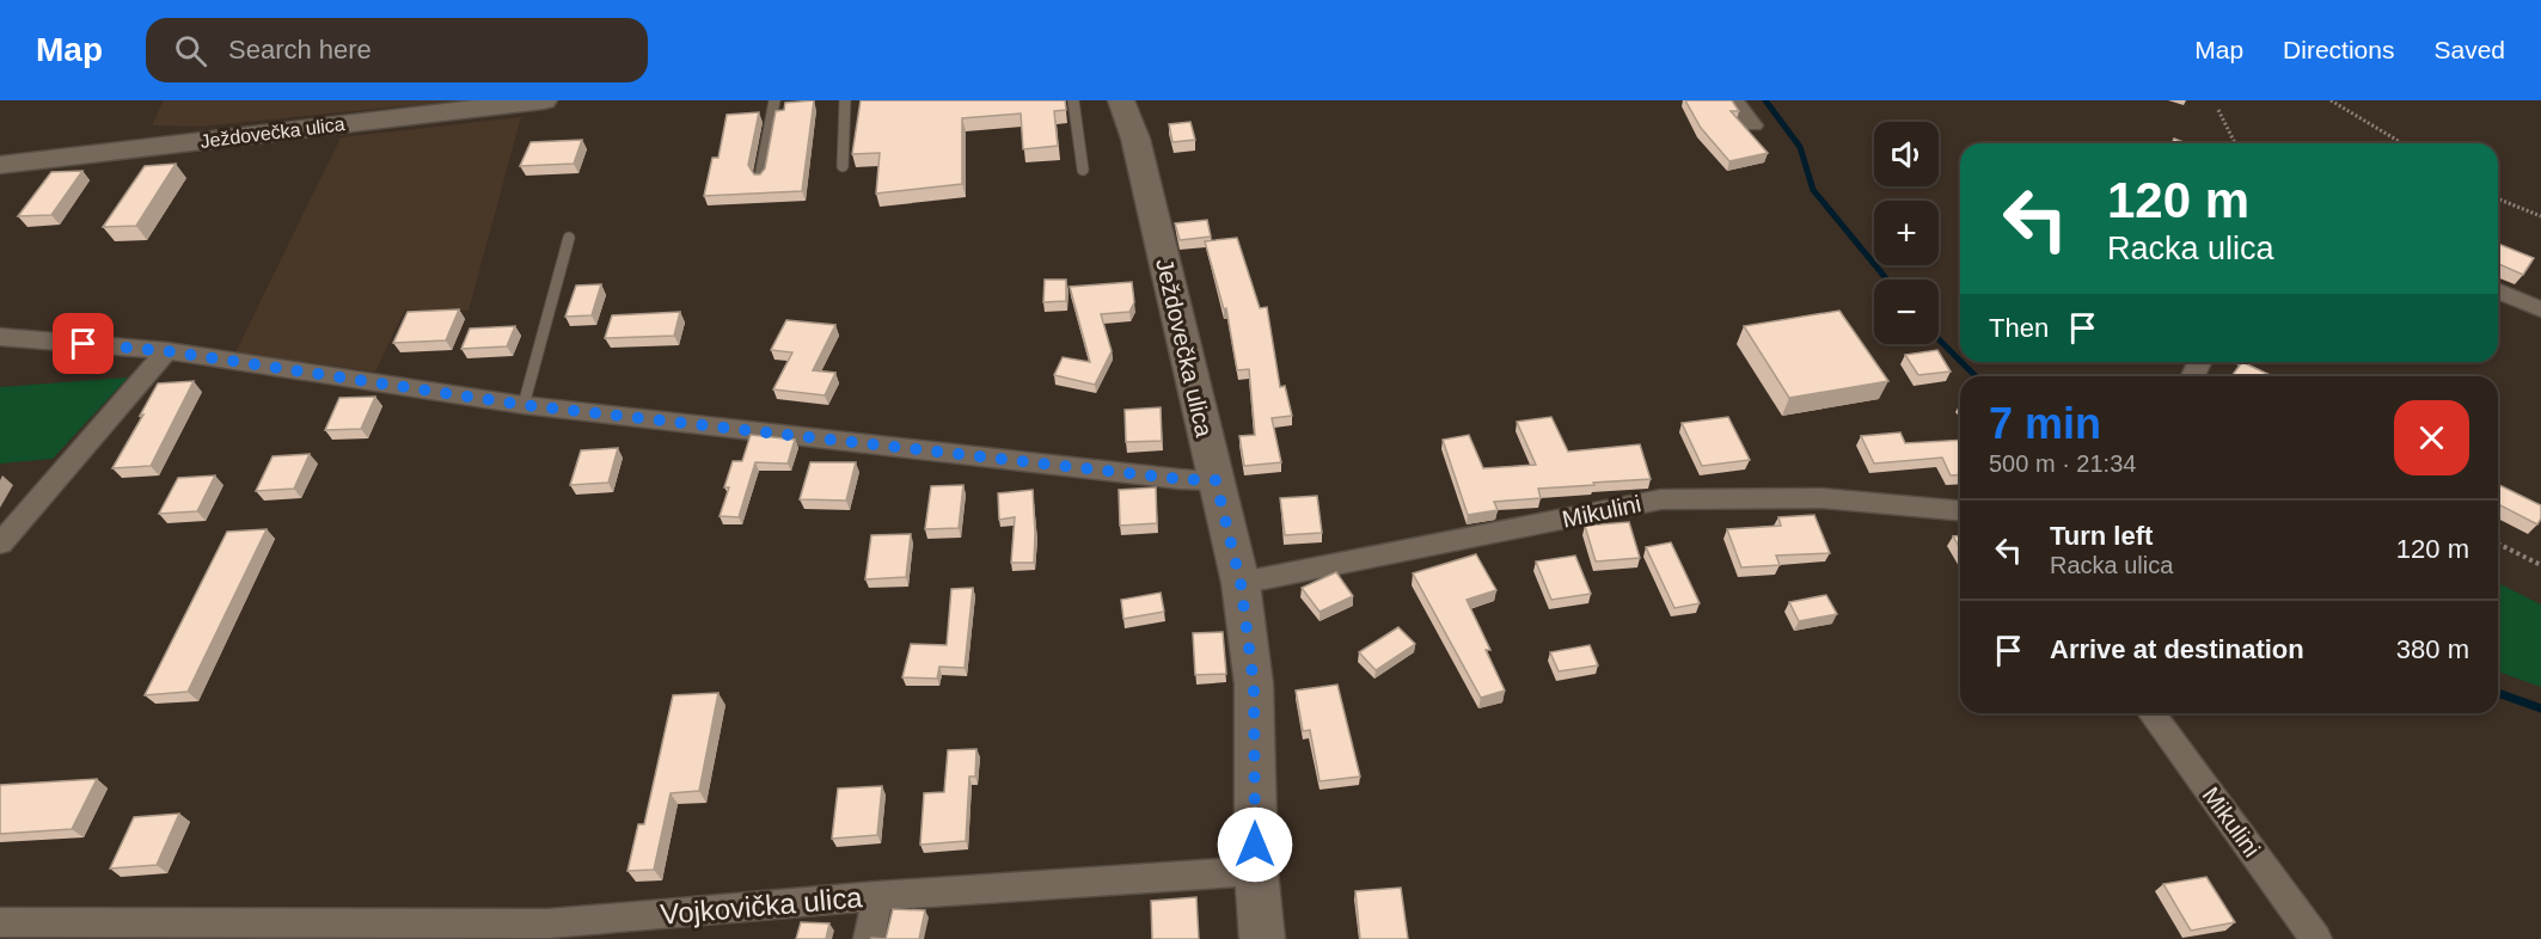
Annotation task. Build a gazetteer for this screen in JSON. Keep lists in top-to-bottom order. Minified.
{"streets":{"main road":["Ježdovečka ulica"],"street":["Mikulini","Vojkovička ulica"]},"crossings":[["Ježdovečka ulica","Mikulini"],["Ježdovečka ulica","Vojkovička ulica"]],"page":{"header":"Map","search":"Search here","nav":["Map","Directions","Saved"],"map_buttons":["+","−"],"turn":["120 m","Racka ulica"],"then":"Then","heading":["7 min","500 m · 21:34"],"list":[{"name":"Turn left","note":"Racka ulica","value":"120 m"},{"name":"Arrive at destination","value":"380 m"}]}}
